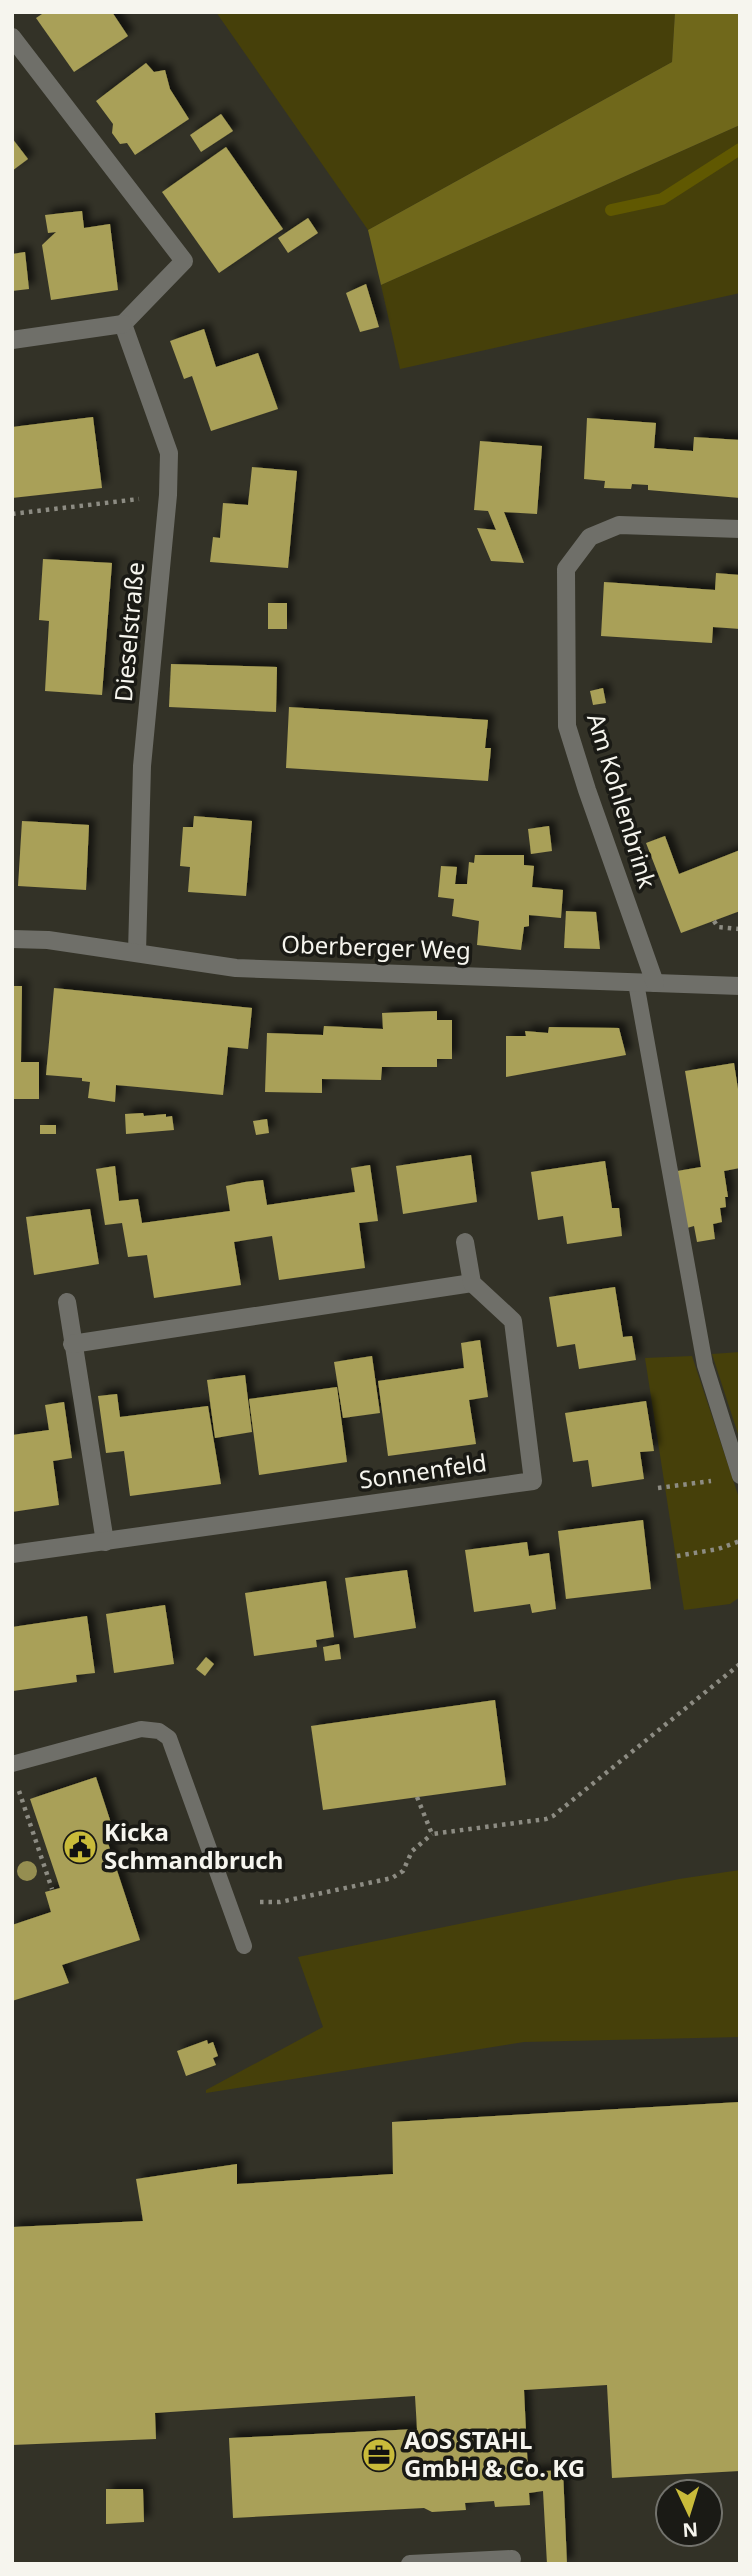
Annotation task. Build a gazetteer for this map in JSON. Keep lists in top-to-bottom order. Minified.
{"streets":{"street":["Dieselstraße","Am Kohlenbrink","Oberberger Weg","Sonnenfeld"]},"crossings":[["Dieselstraße","Oberberger Weg"],["Am Kohlenbrink","Oberberger Weg"]],"places":{"public building":["Kicka Schmandbruch"],"office":["AOS STAHL GmbH & Co. KG"]},"north":"bottom"}
